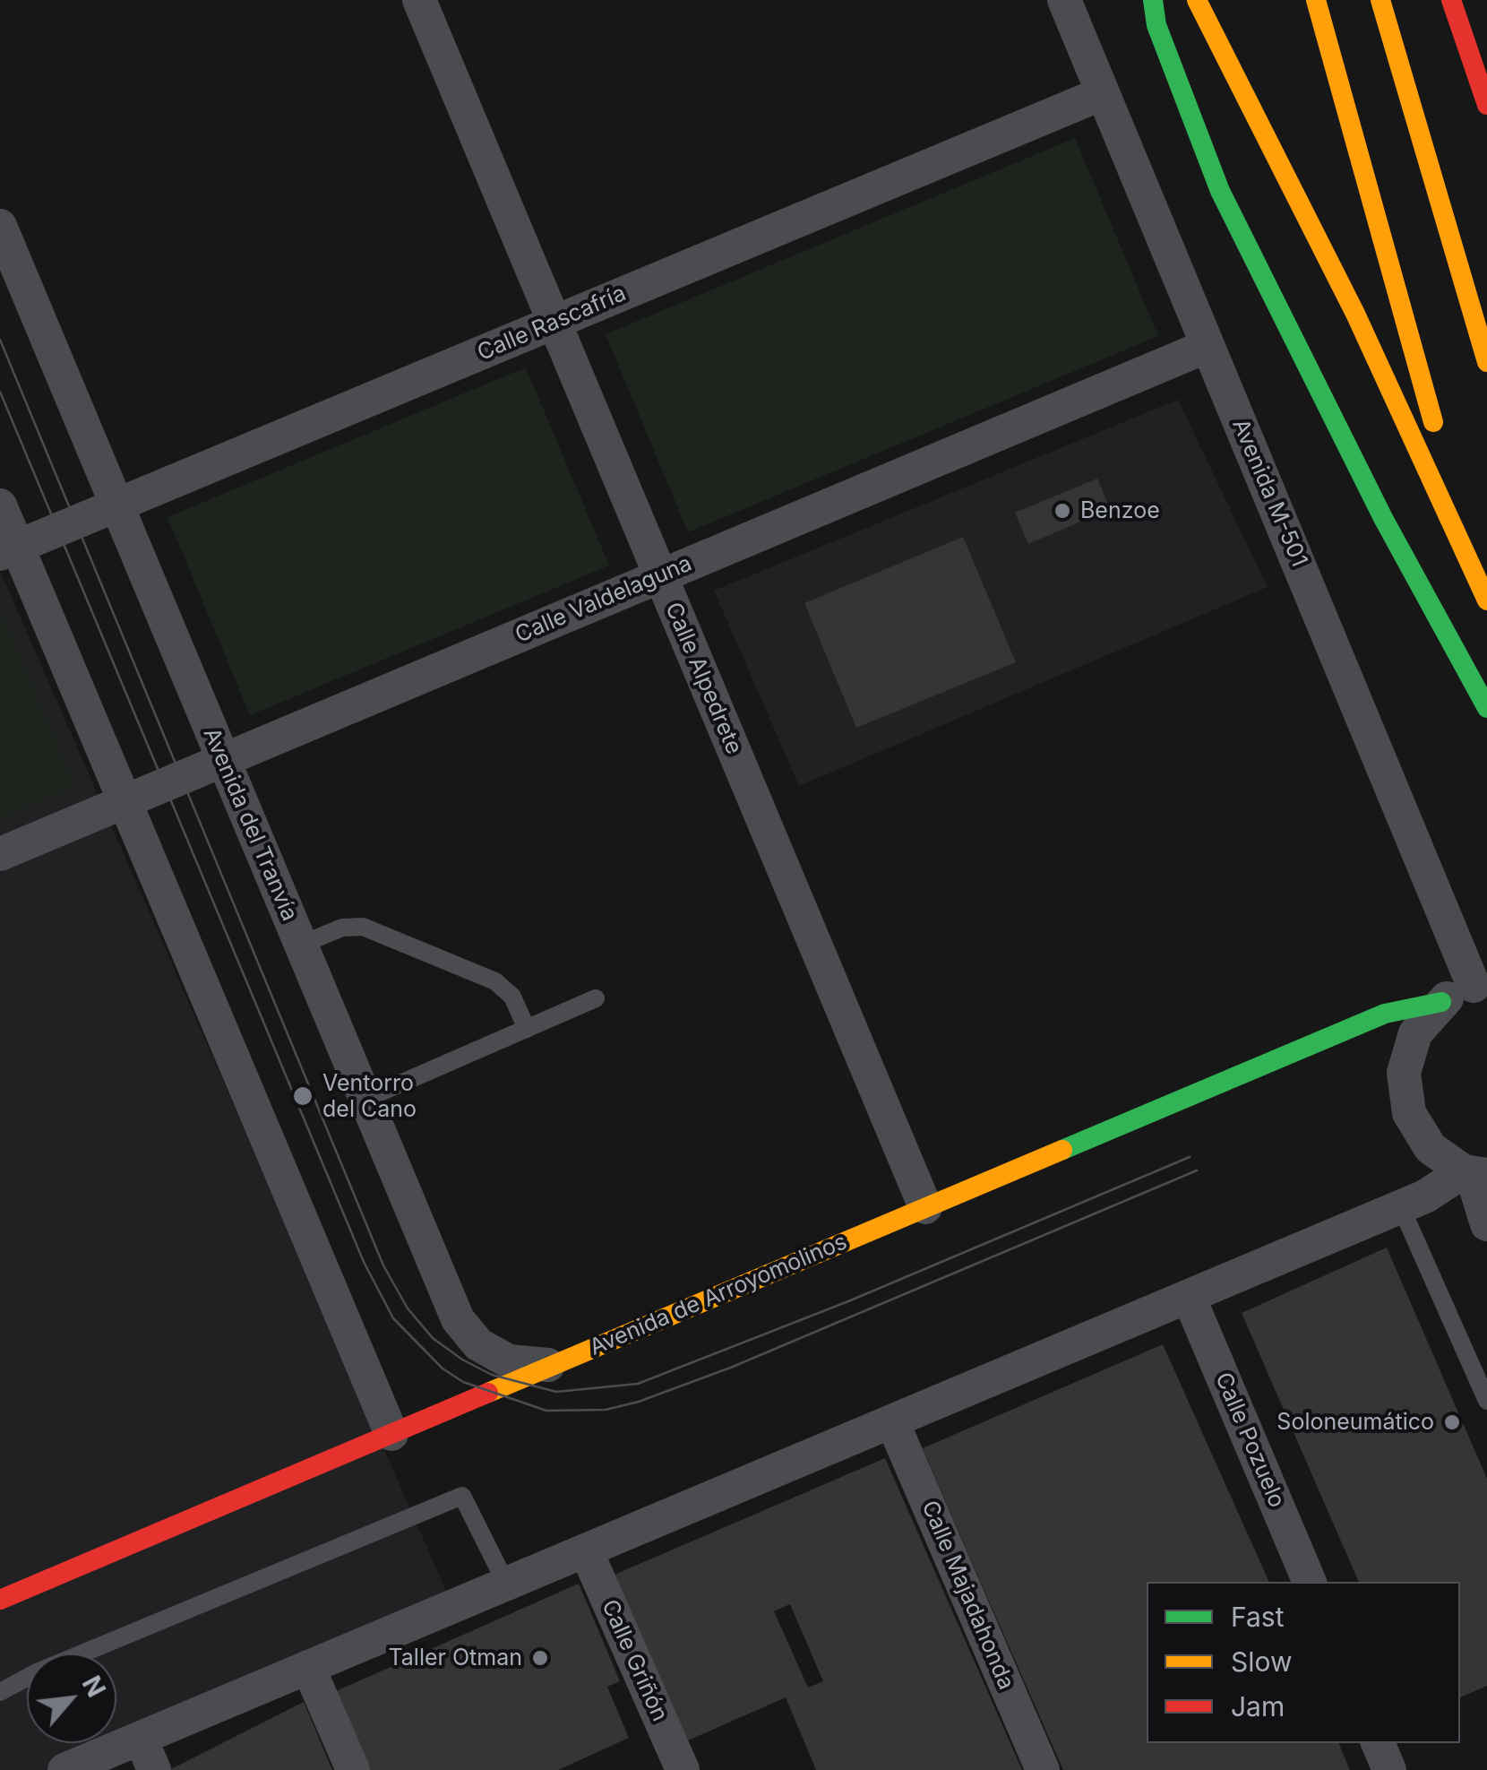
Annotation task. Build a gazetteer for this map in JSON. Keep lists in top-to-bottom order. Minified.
{"streets":{"main road":["Avenida de Arroyomolinos"],"street":["Calle Rascafría","Avenida M-501","Calle Valdelaguna","Calle Alpedrete","Avenida del Tranvía","Calle Pozuelo","Calle Majadahonda","Calle Griñón"]},"crossings":[["Calle Rascafría","Avenida M-501"],["Calle Rascafría","Calle Alpedrete"],["Calle Rascafría","Avenida del Tranvía"],["Avenida M-501","Calle Valdelaguna"],["Calle Valdelaguna","Calle Alpedrete"],["Calle Valdelaguna","Avenida del Tranvía"],["Calle Alpedrete","Avenida de Arroyomolinos"],["Avenida del Tranvía","Avenida de Arroyomolinos"]],"places":["Benzoe","Ventorro del Cano","Soloneumático","Taller Otman"],"legend":["Fast","Slow","Jam"],"north":"top right"}
